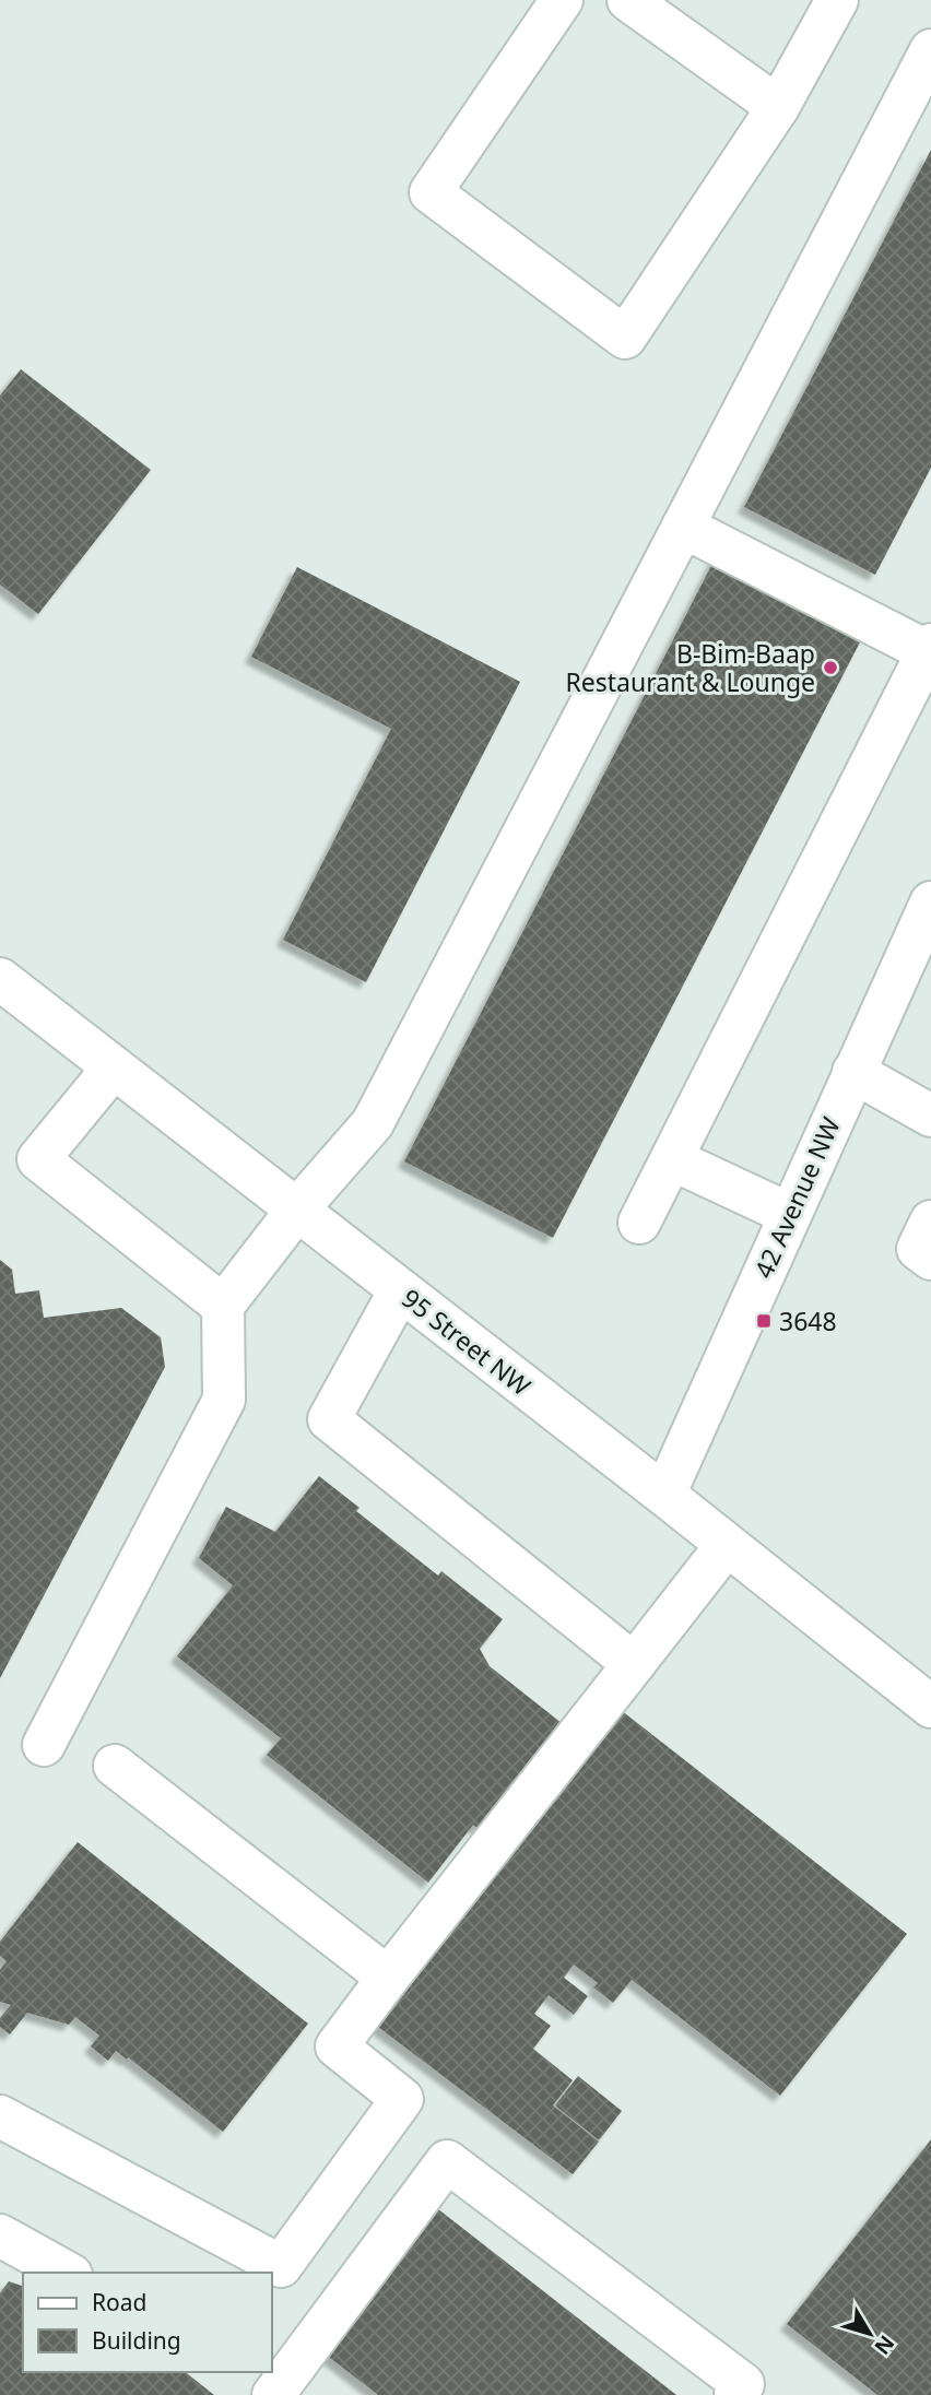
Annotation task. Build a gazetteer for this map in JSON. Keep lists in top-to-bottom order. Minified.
{"streets":{"street":["42 Avenue NW","95 Street NW"]},"crossings":[["42 Avenue NW","95 Street NW"]],"places":{"other":["B-Bim-Baap Restaurant & Lounge"],"transit":["3648"]},"legend":["Road","Building"],"north":"bottom right"}
